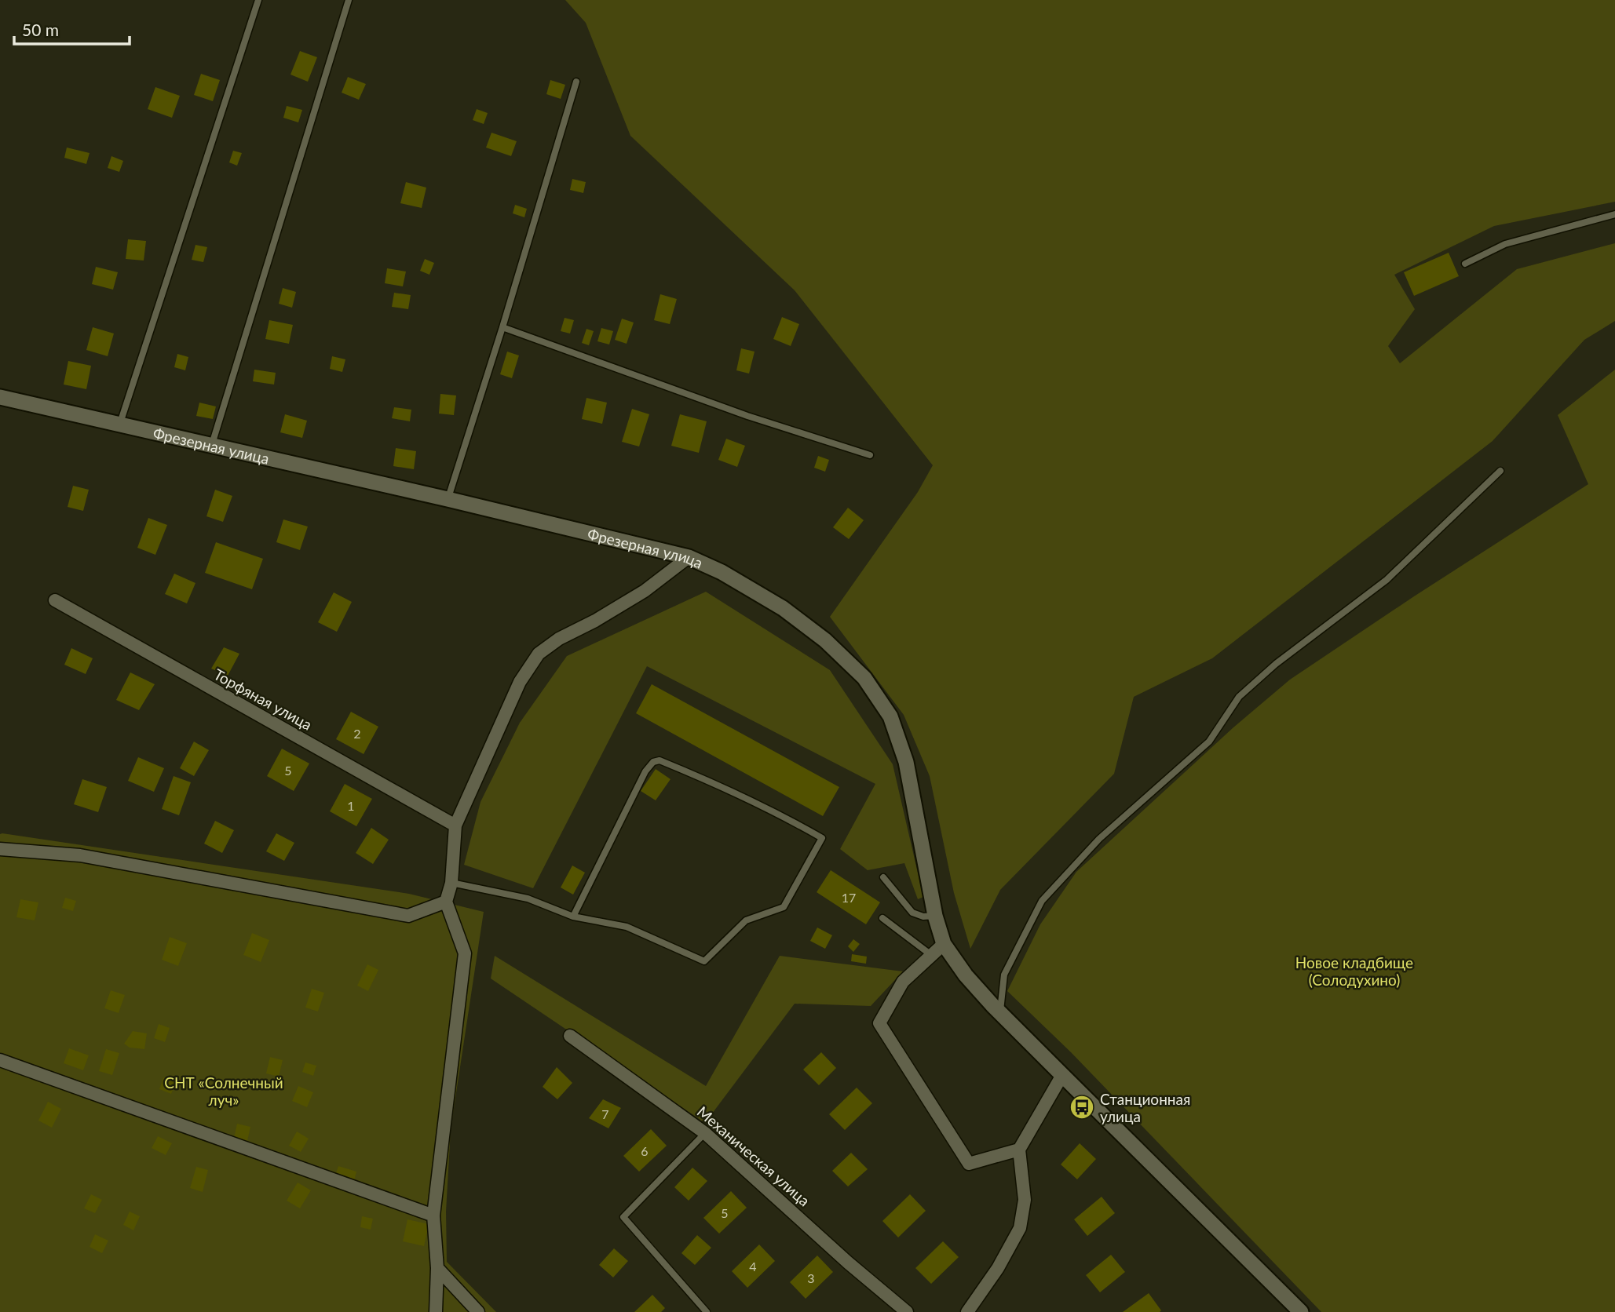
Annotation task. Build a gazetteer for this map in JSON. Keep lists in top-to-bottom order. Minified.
{"streets":{"street":["Фрезерная улица","Торфяная улица","Механическая улица"]},"parks":["Новое кладбище (Солодухино)","СНТ «Солнечный луч»"],"places":{"bus stop":["Станционная улица"]},"house_numbers":["2","5","1","17","7","6","5","4","3"],"scale_bar":"50 m"}
